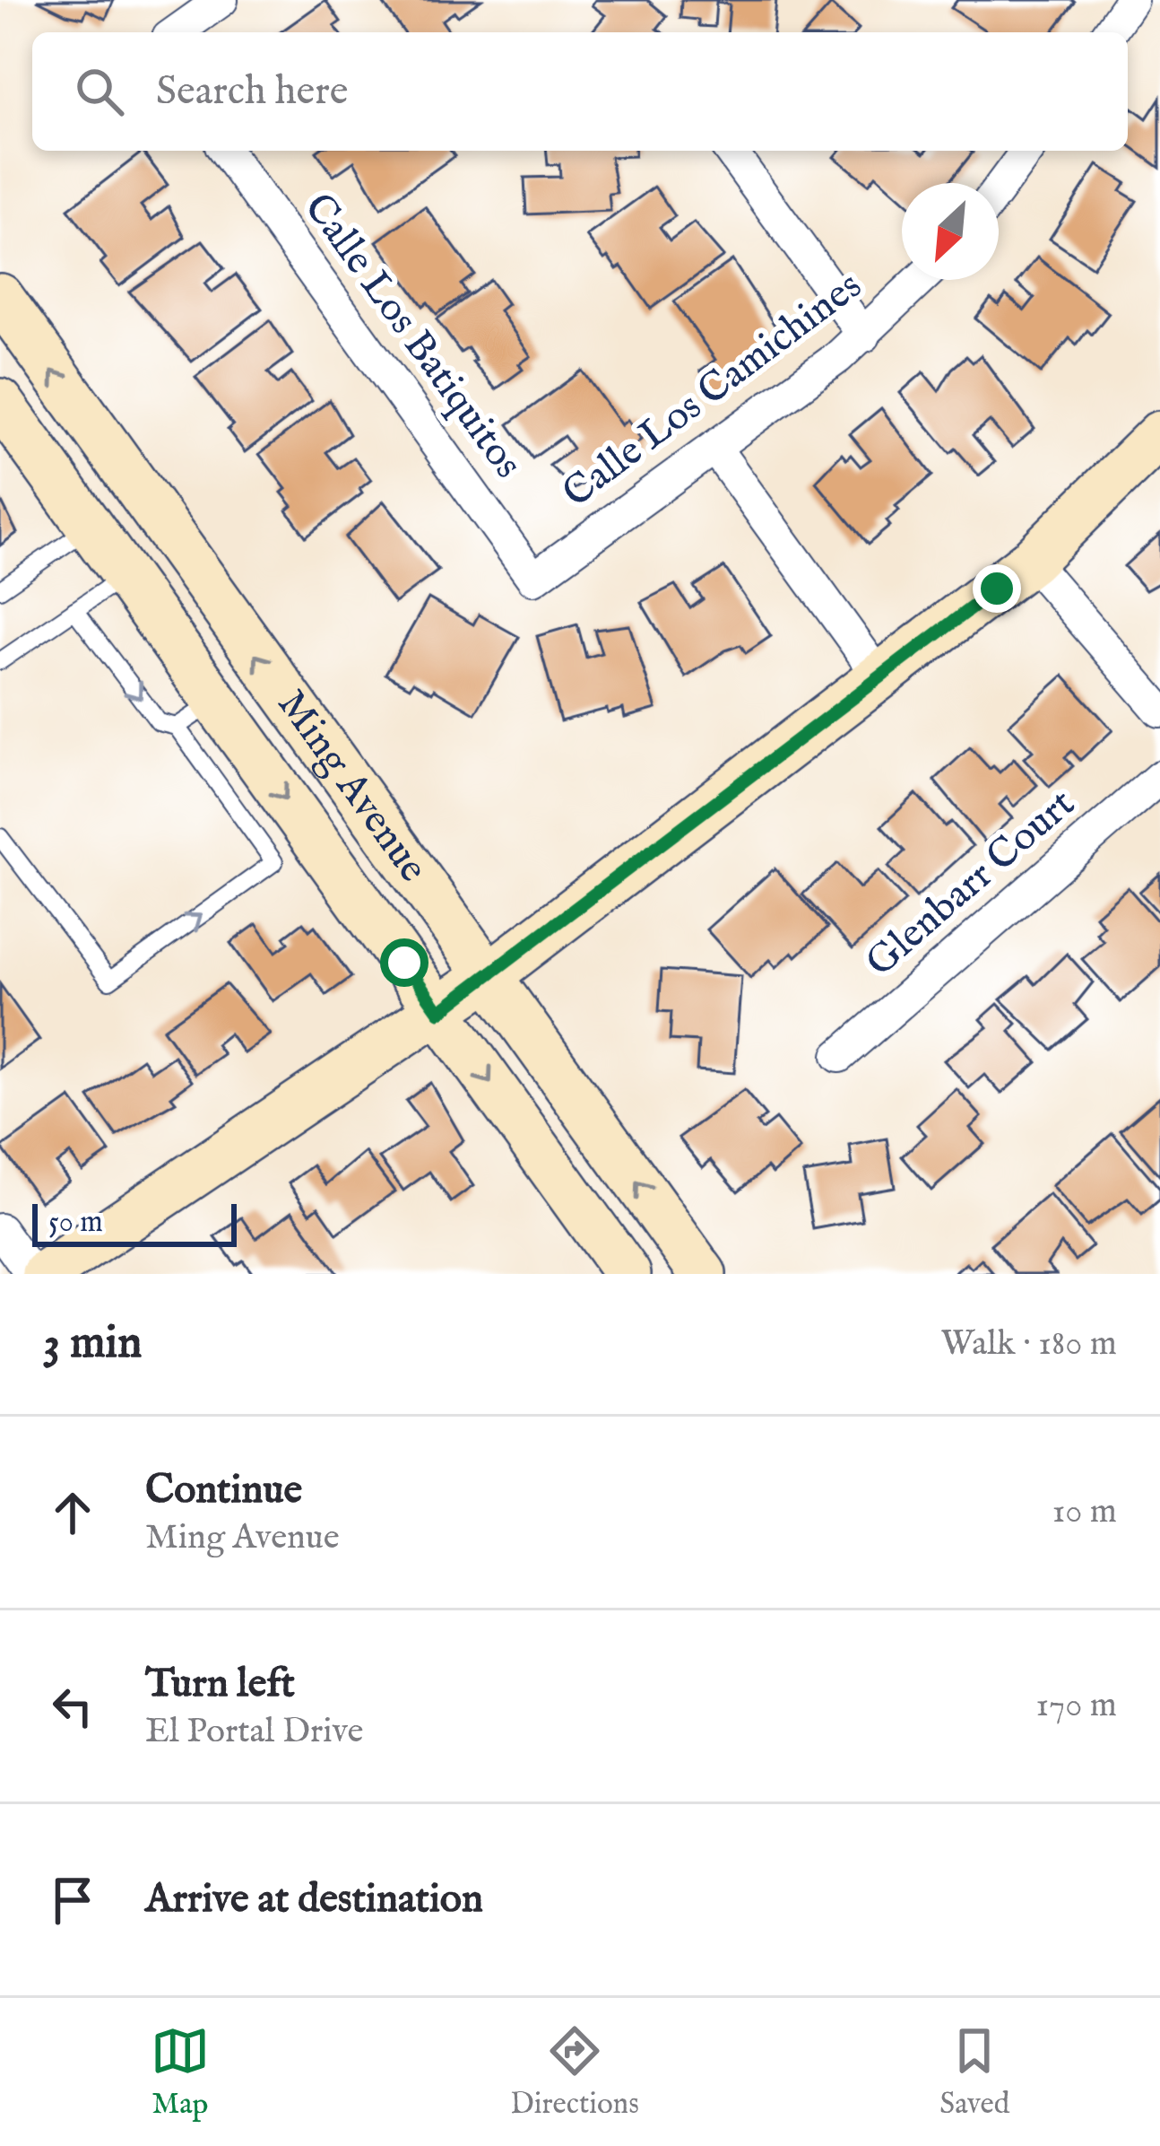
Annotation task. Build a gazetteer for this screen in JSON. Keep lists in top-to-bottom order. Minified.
{"streets":{"main road":["Ming Avenue"],"street":["Calle Los Batiquitos","Calle Los Camichines","Glenbarr Court"]},"crossings":[["Calle Los Batiquitos","Calle Los Camichines"]],"scale_bar":"50 m","north":"bottom left","page":{"search":"Search here","scale":"50 m","heading":["3 min","Walk · 180 m"],"list":[["Continue","Ming Avenue","10 m"],["Turn left","El Portal Drive","170 m"],"Arrive at destination"],"nav":["Map","Directions","Saved"]}}
